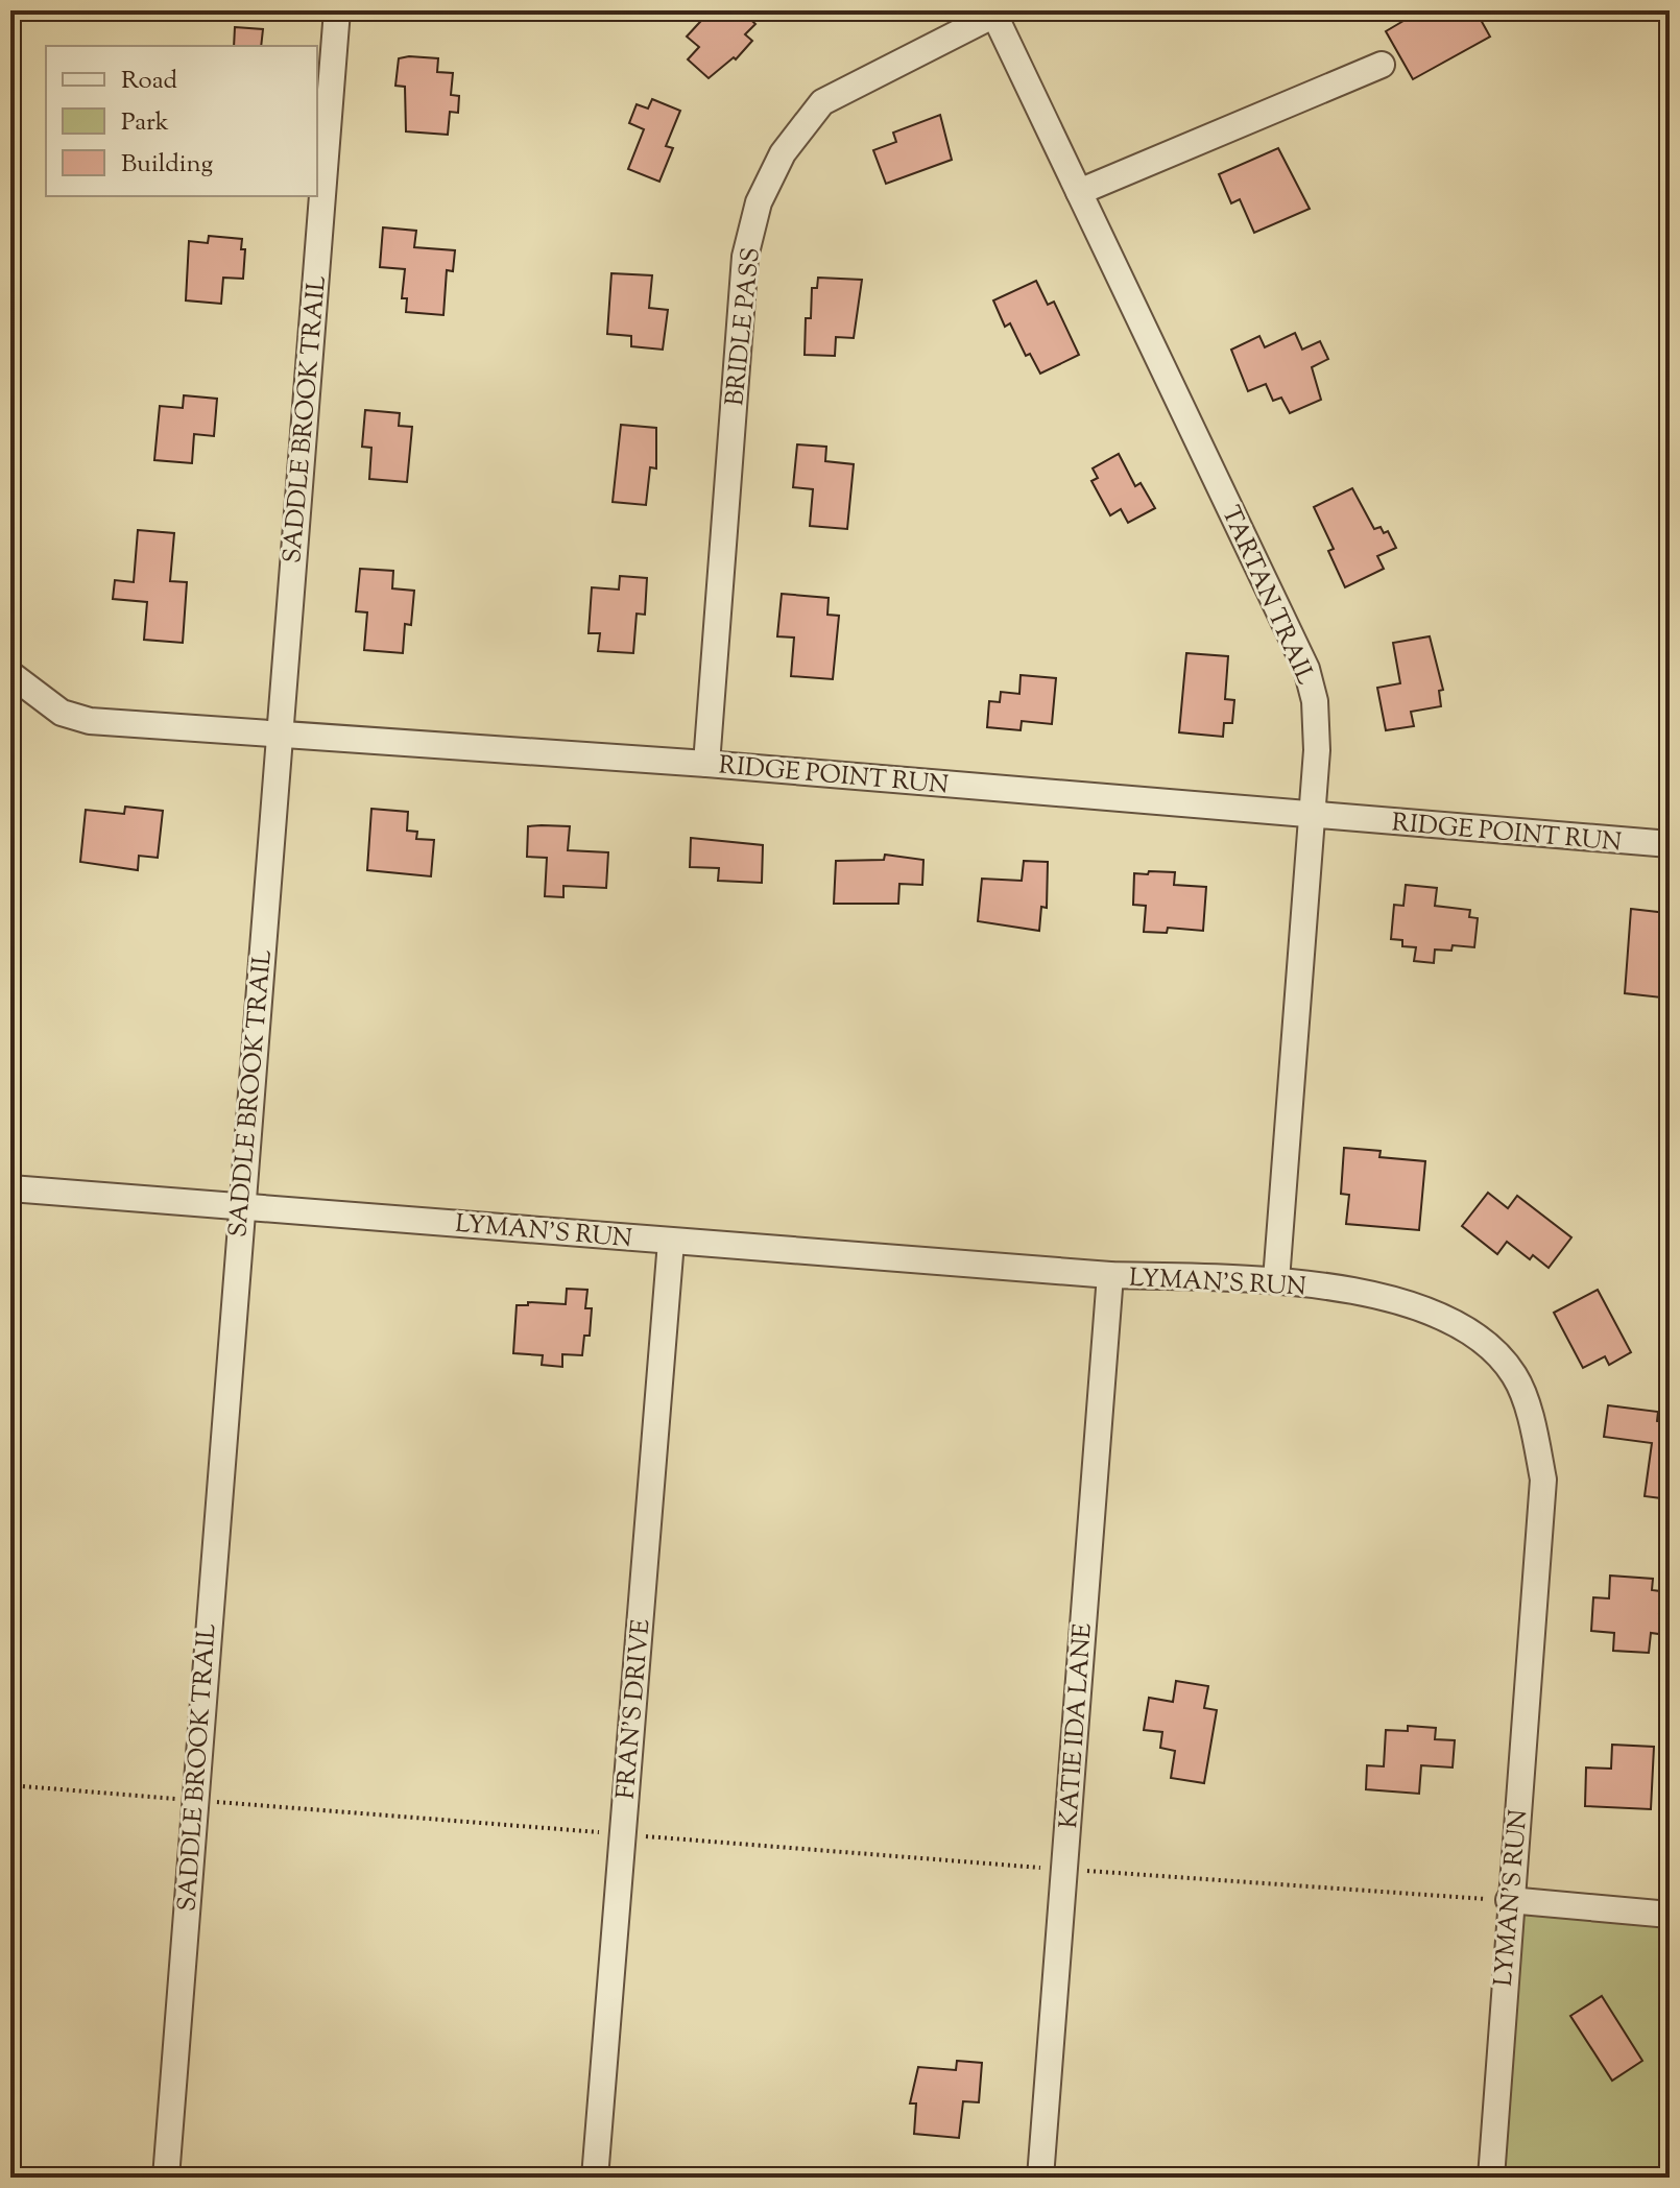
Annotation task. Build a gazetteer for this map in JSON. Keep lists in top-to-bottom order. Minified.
{"streets":{"street":["BRIDLE PASS","SADDLE BROOK TRAIL","TARTAN TRAIL","RIDGE POINT RUN","LYMAN'S RUN","FRAN'S DRIVE","KATIE IDA LANE"]},"crossings":[["BRIDLE PASS","TARTAN TRAIL"],["BRIDLE PASS","RIDGE POINT RUN"],["SADDLE BROOK TRAIL","RIDGE POINT RUN"],["SADDLE BROOK TRAIL","LYMAN'S RUN"],["TARTAN TRAIL","RIDGE POINT RUN"],["TARTAN TRAIL","LYMAN'S RUN"],["LYMAN'S RUN","FRAN'S DRIVE"],["LYMAN'S RUN","KATIE IDA LANE"]],"legend":["Road","Park","Building"]}
